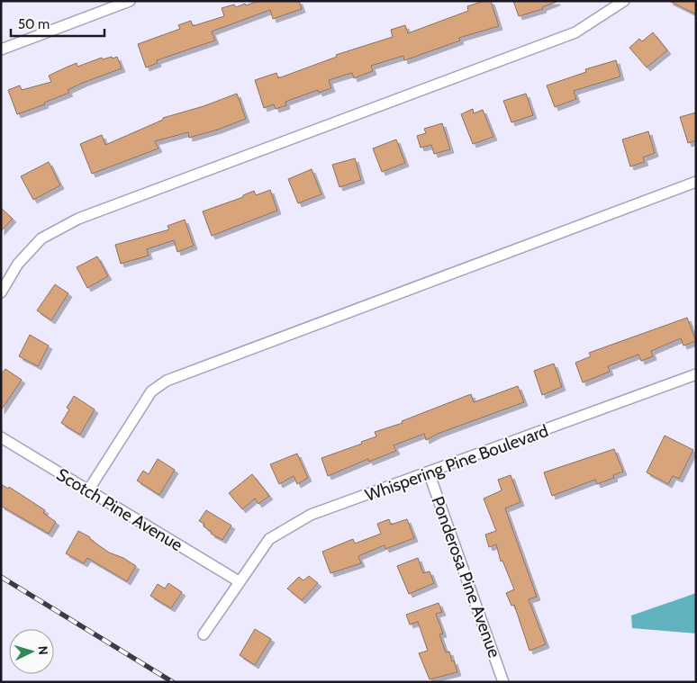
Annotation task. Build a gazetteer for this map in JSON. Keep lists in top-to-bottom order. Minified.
{"streets":{"street":["Whispering Pine Boulevard","Scotch Pine Avenue","Ponderosa Pine Avenue"]},"crossings":[["Whispering Pine Boulevard","Scotch Pine Avenue"],["Whispering Pine Boulevard","Ponderosa Pine Avenue"]],"scale_bar":"50 m","north":"right"}
